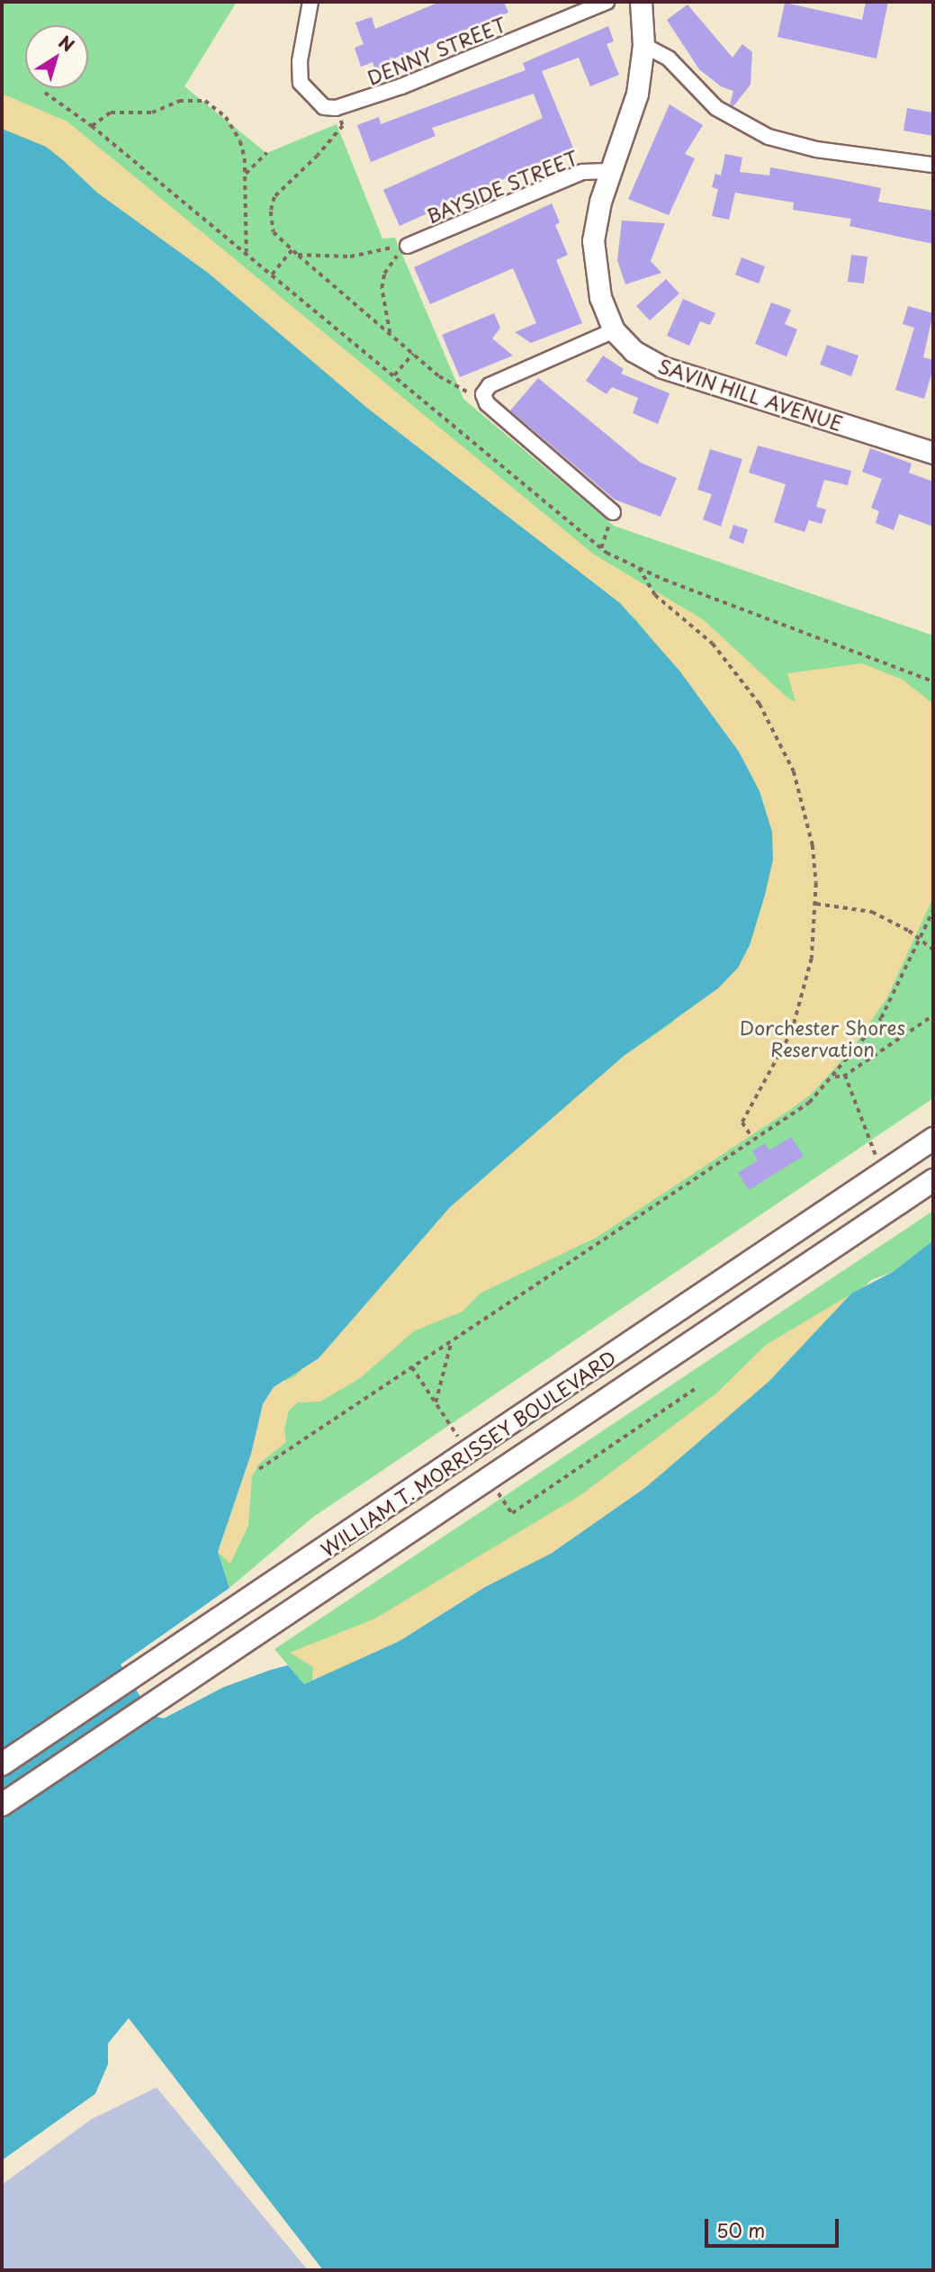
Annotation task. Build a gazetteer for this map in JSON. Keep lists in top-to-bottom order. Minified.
{"streets":{"main road":["WILLIAM T. MORRISSEY BOULEVARD"],"street":["DENNY STREET","BAYSIDE STREET","SAVIN HILL AVENUE"]},"crossings":[["BAYSIDE STREET","SAVIN HILL AVENUE"]],"parks":["Dorchester Shores Reservation"],"scale_bar":"50 m","north":"top right"}
